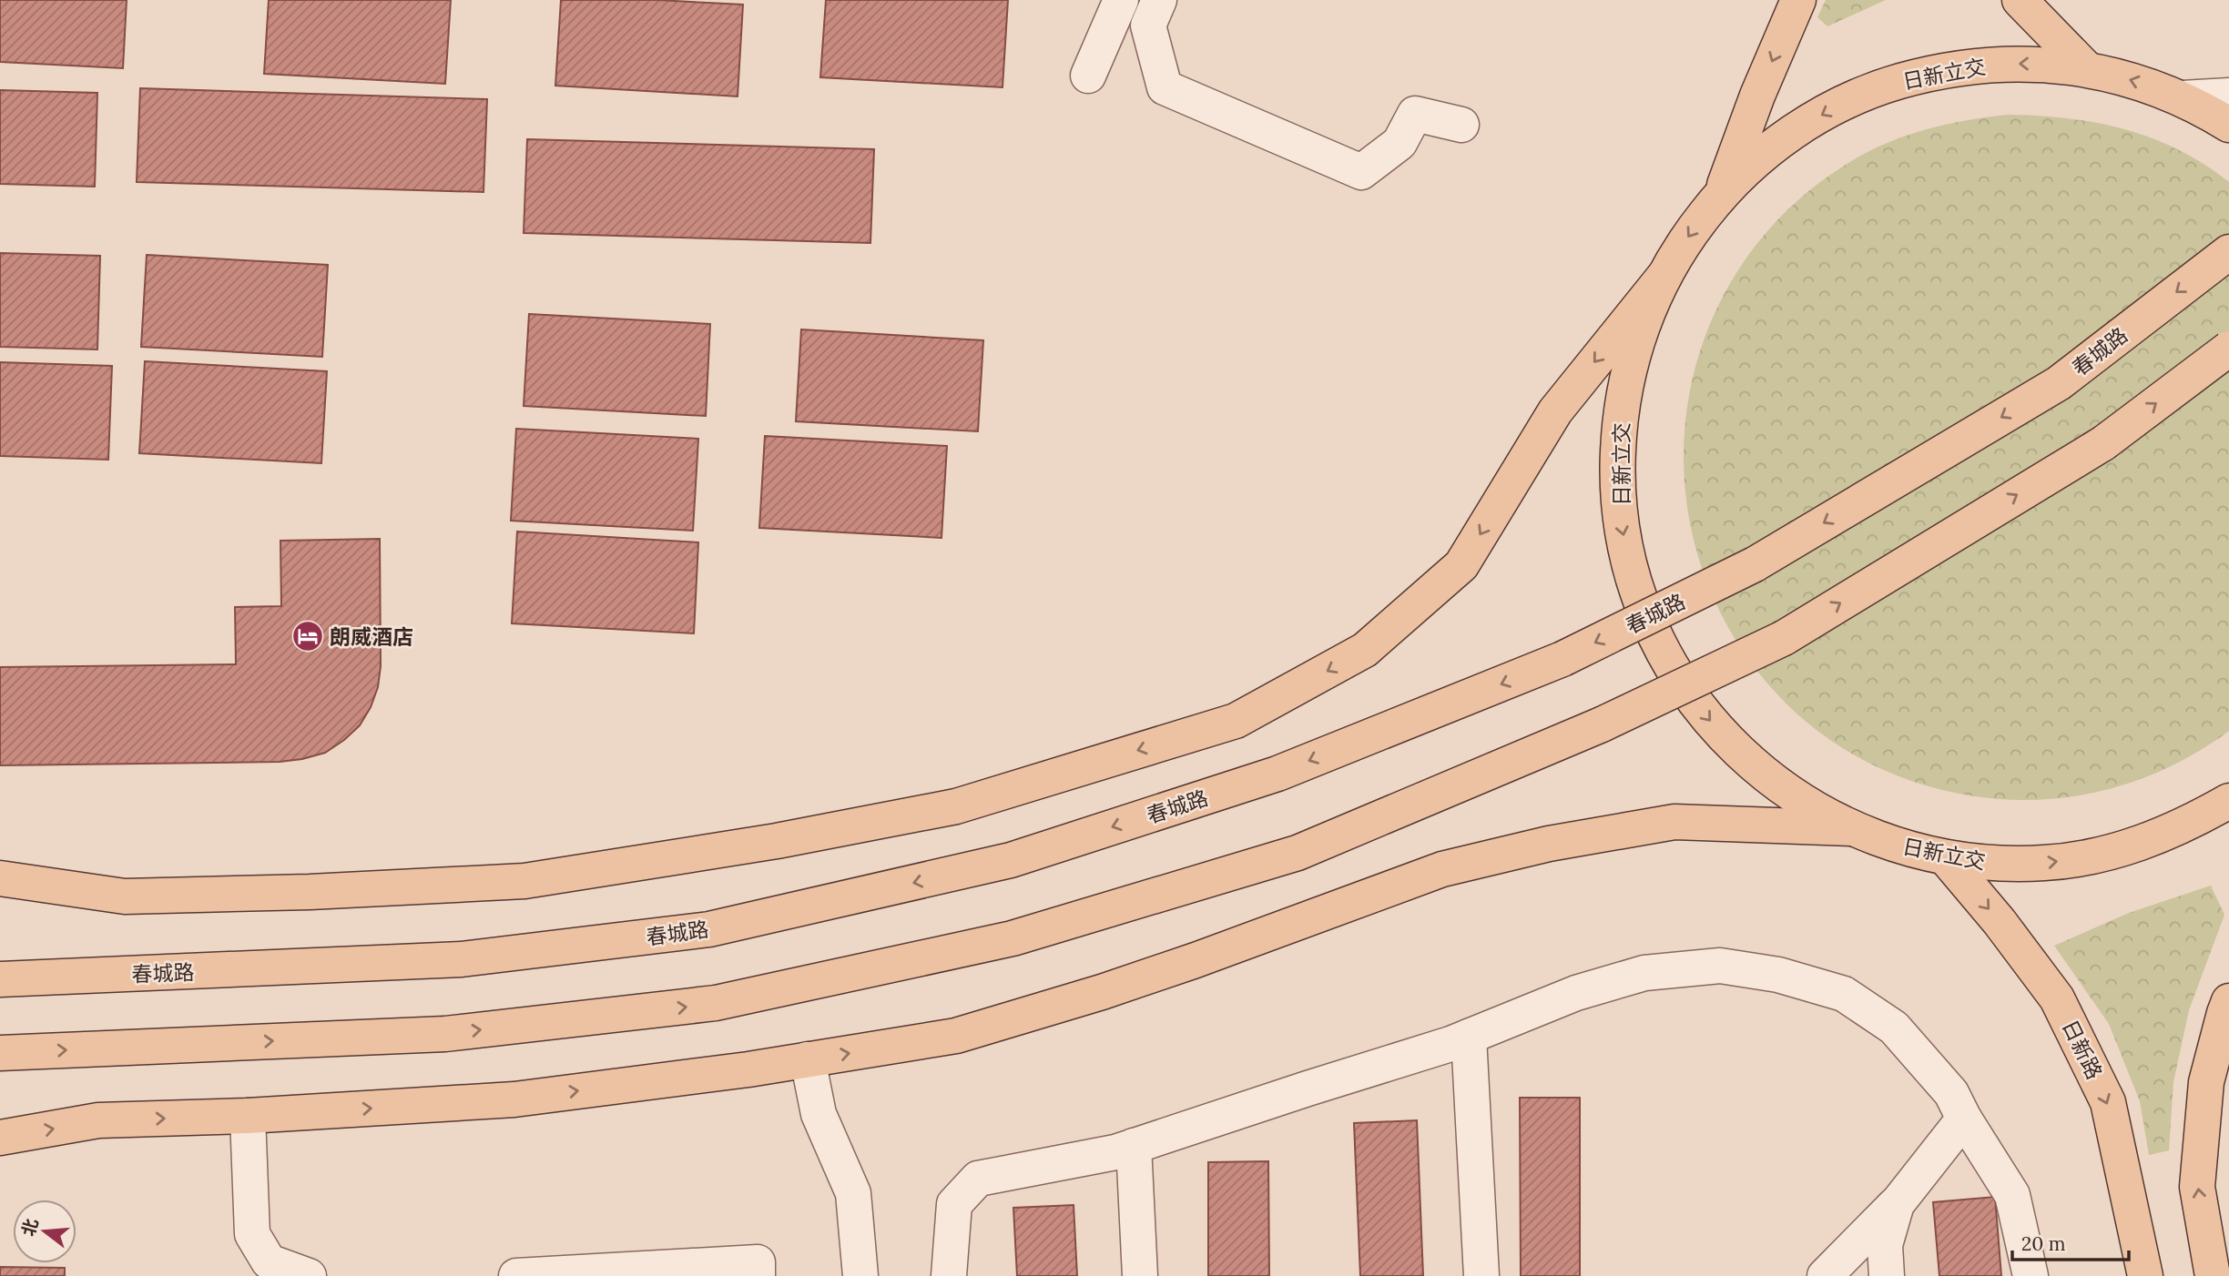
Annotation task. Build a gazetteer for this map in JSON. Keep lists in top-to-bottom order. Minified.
{"streets":{"main road":["日新立交","春城路","日新路"]},"crossings":[["日新立交","日新路"]],"one_way":["日新路"],"places":{"hotel":["朗威酒店"]},"scale_bar":"20 m","north":"left"}
